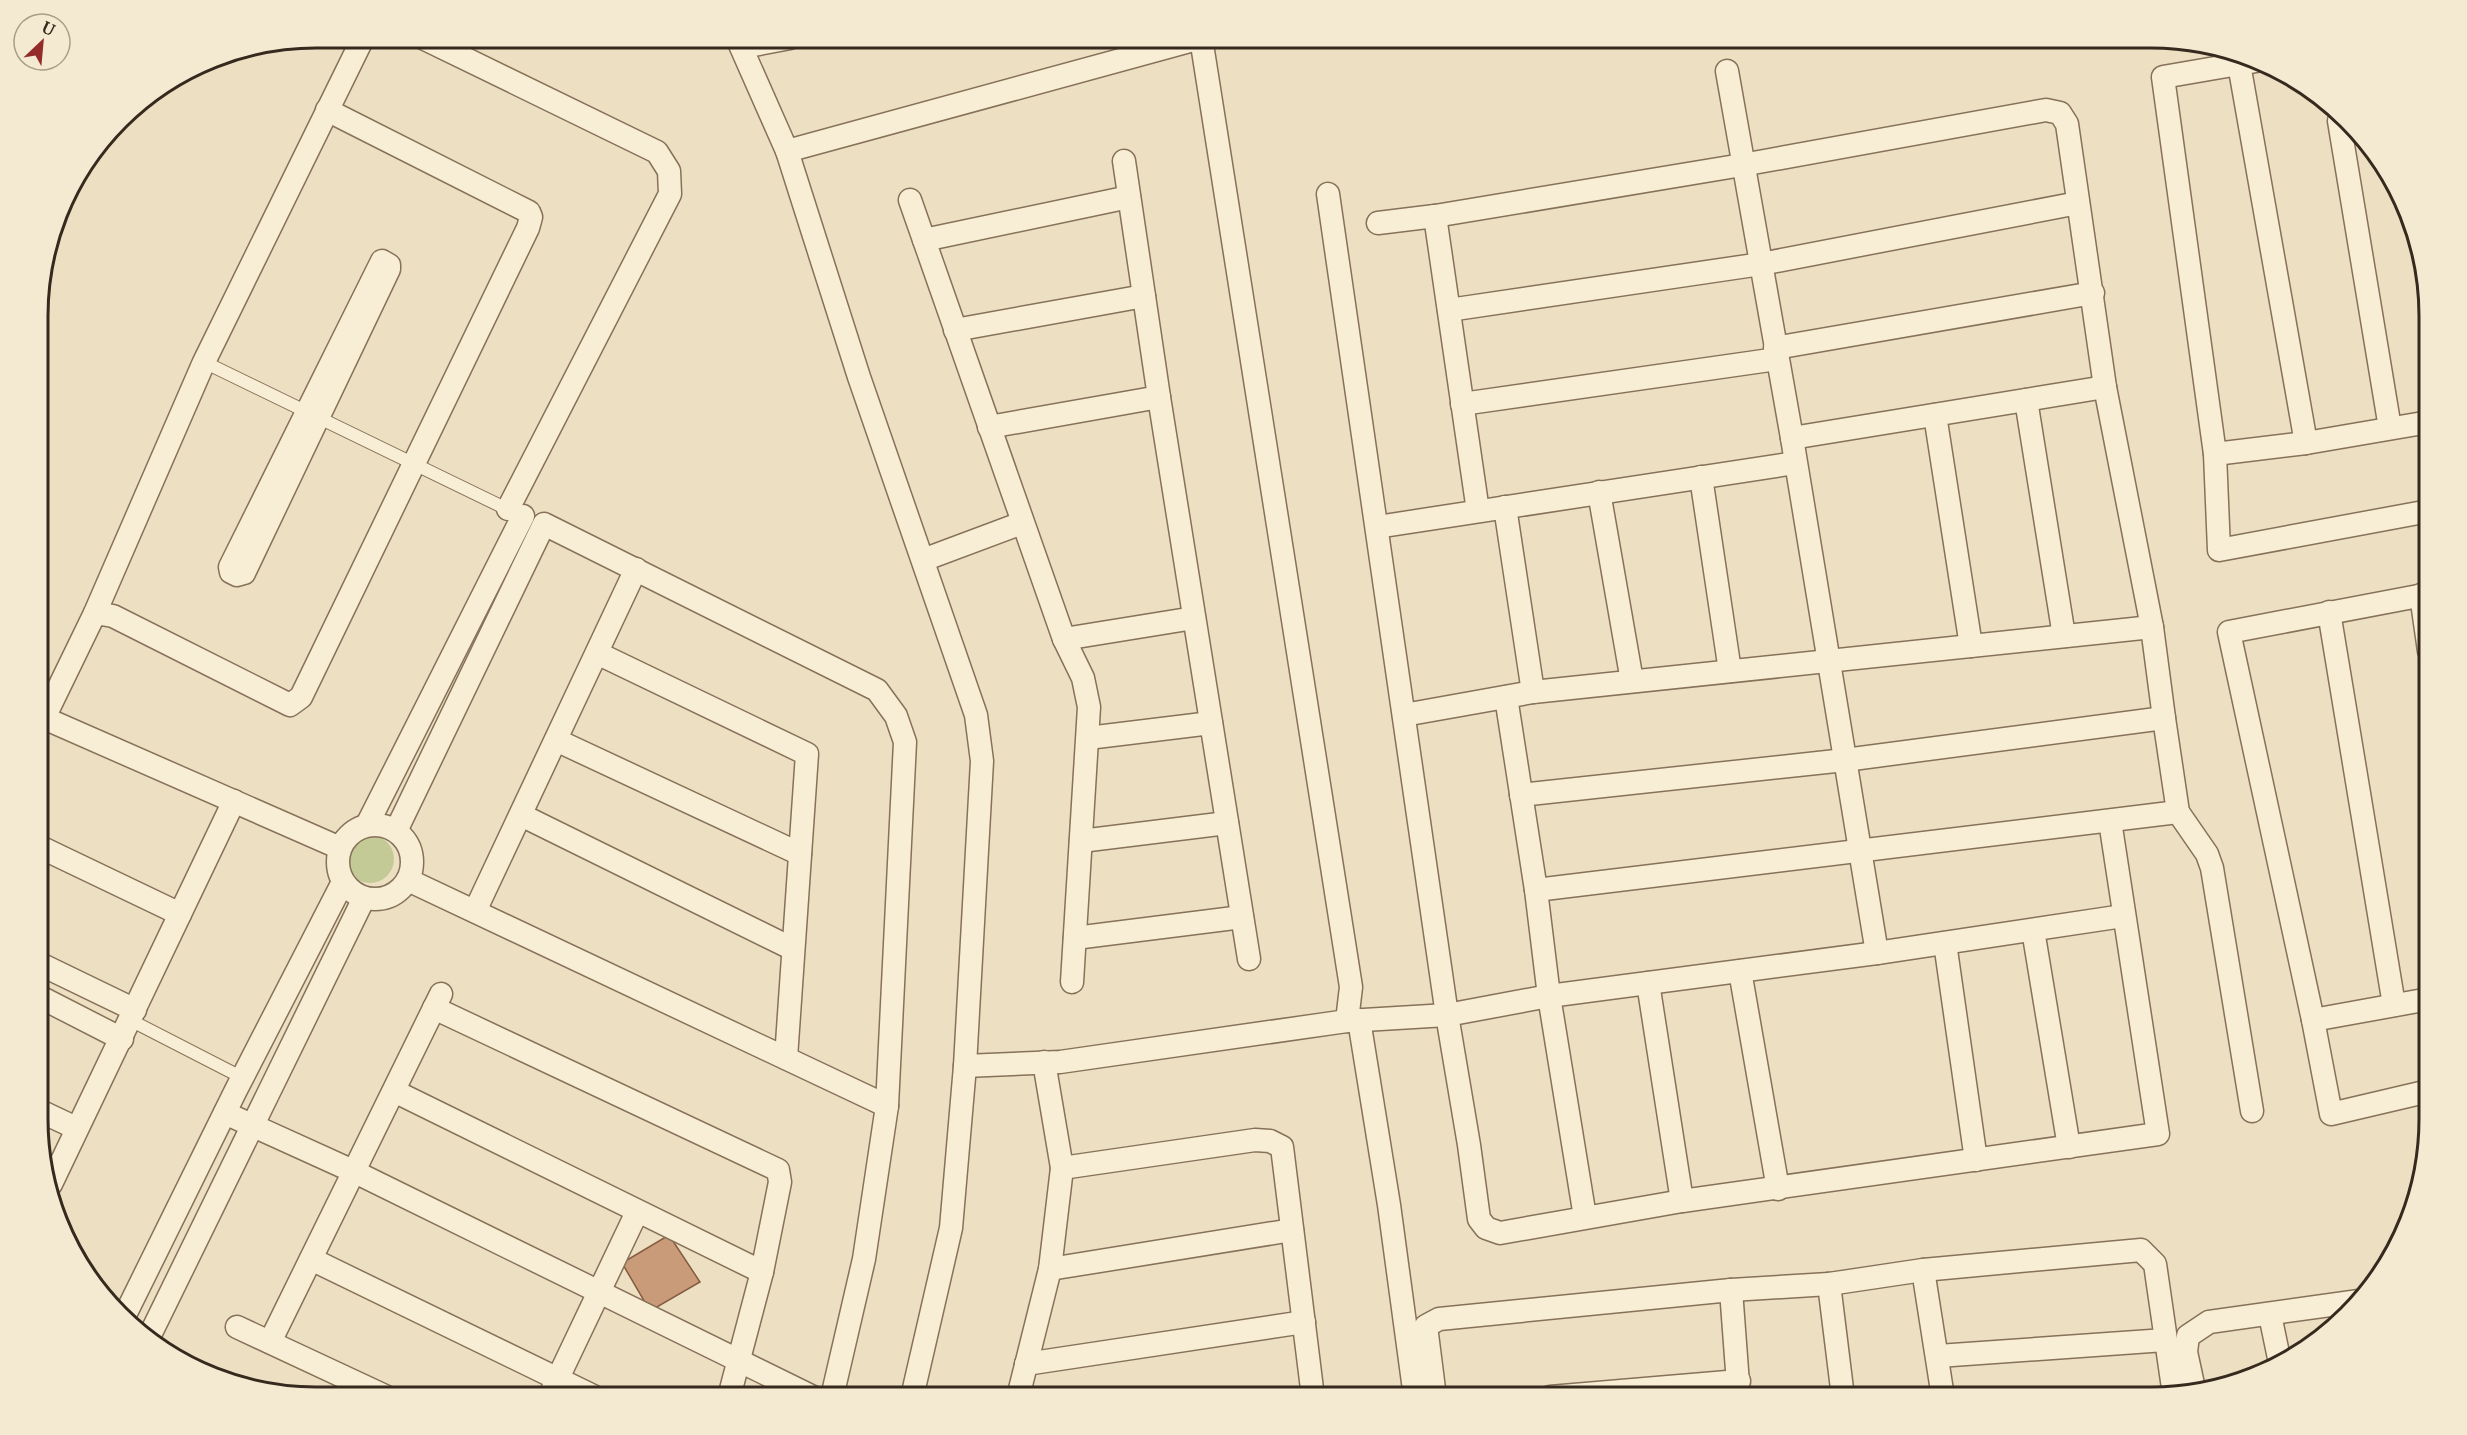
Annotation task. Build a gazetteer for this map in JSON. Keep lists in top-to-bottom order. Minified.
{"north":"top right"}
